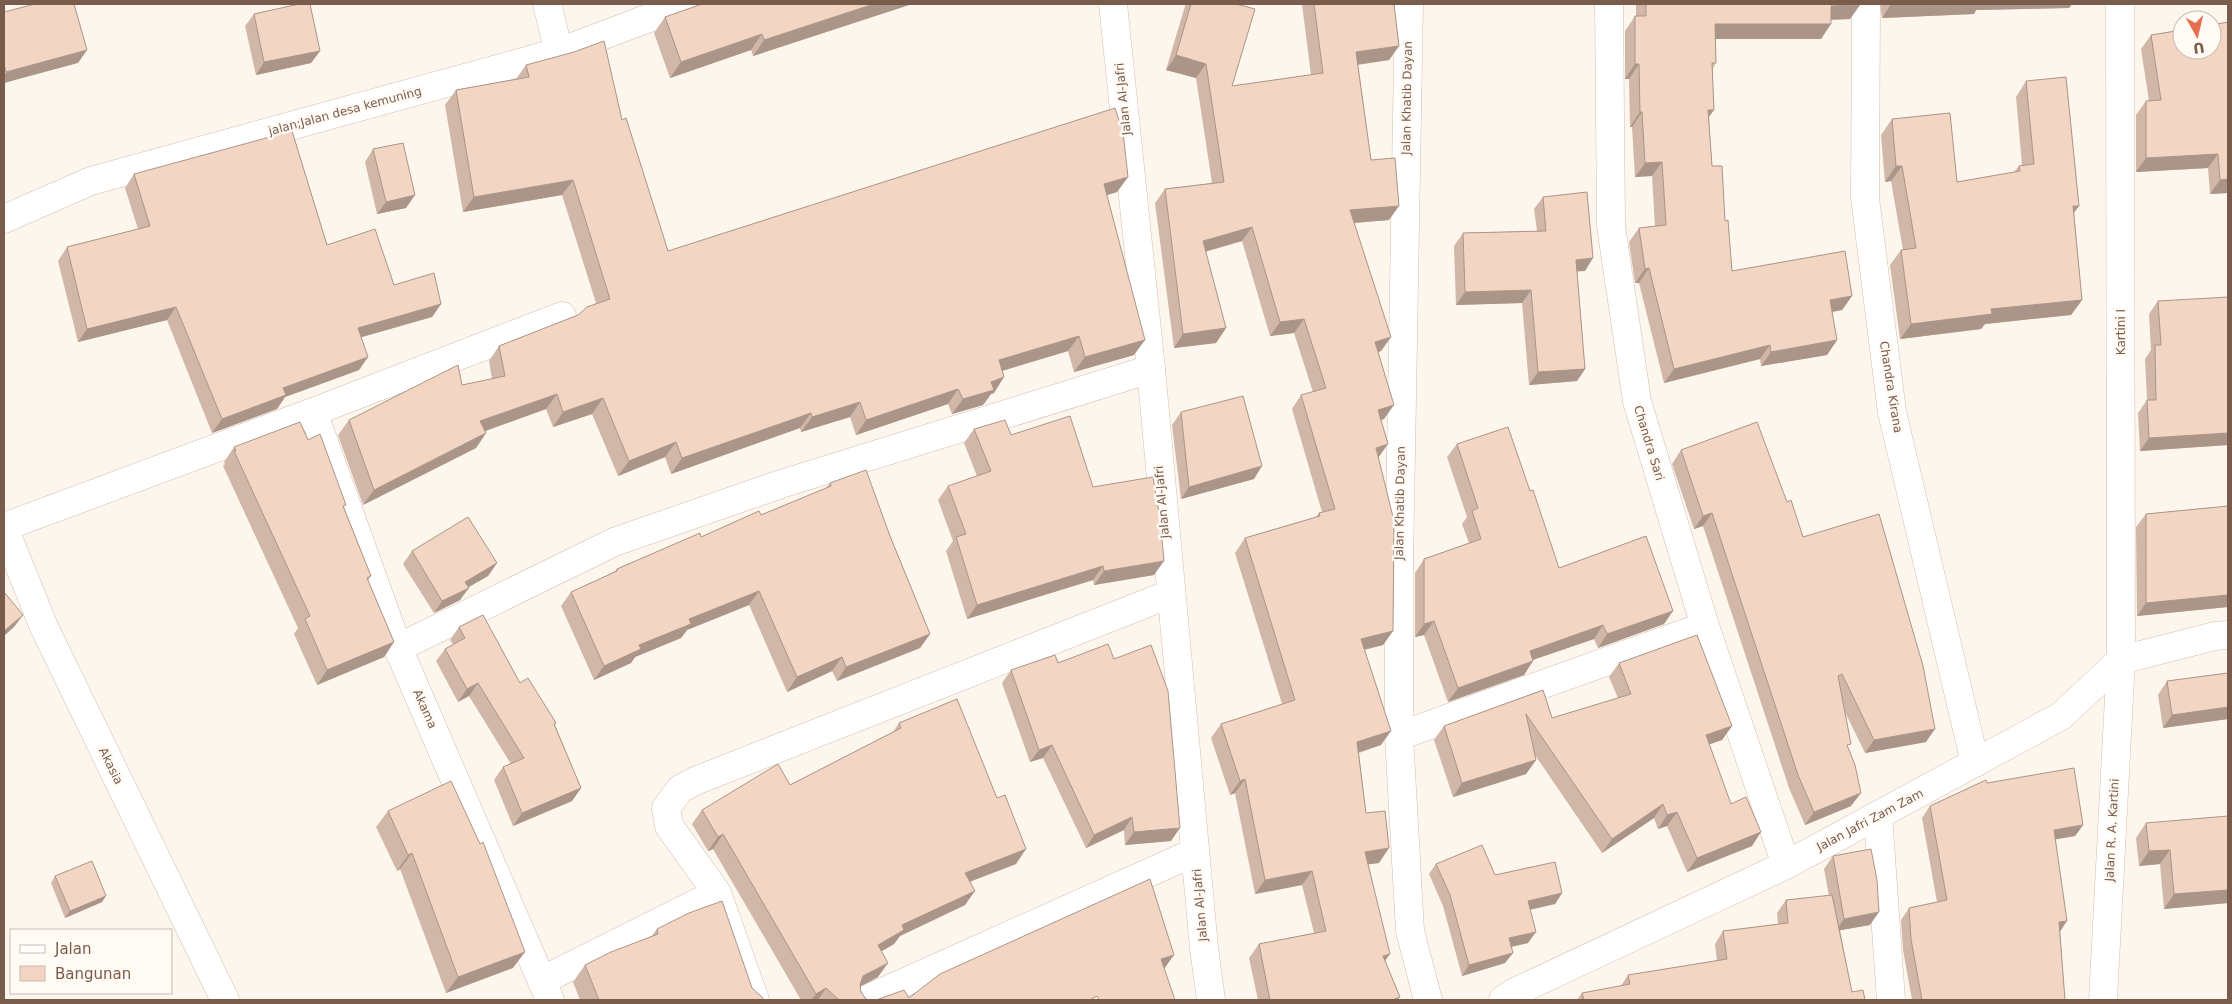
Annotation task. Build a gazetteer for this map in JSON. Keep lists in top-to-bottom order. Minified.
{"streets":{"street":["Jalan Khatib Dayan","Jalan Al-Jafri","jalan;Jalan desa kemuning","Kartini I","Chandra Kirana","Chandra Sari","Akama","Akasia","Jalan Jafri Zam Zam","Jalan R. A. Kartini"]},"crossings":[["Kartini I","Jalan Jafri Zam Zam"],["Kartini I","Jalan R. A. Kartini"],["Chandra Kirana","Jalan Jafri Zam Zam"],["Chandra Sari","Jalan Jafri Zam Zam"],["Jalan Jafri Zam Zam","Jalan R. A. Kartini"]],"legend":["Jalan","Bangunan"],"north":"bottom"}
